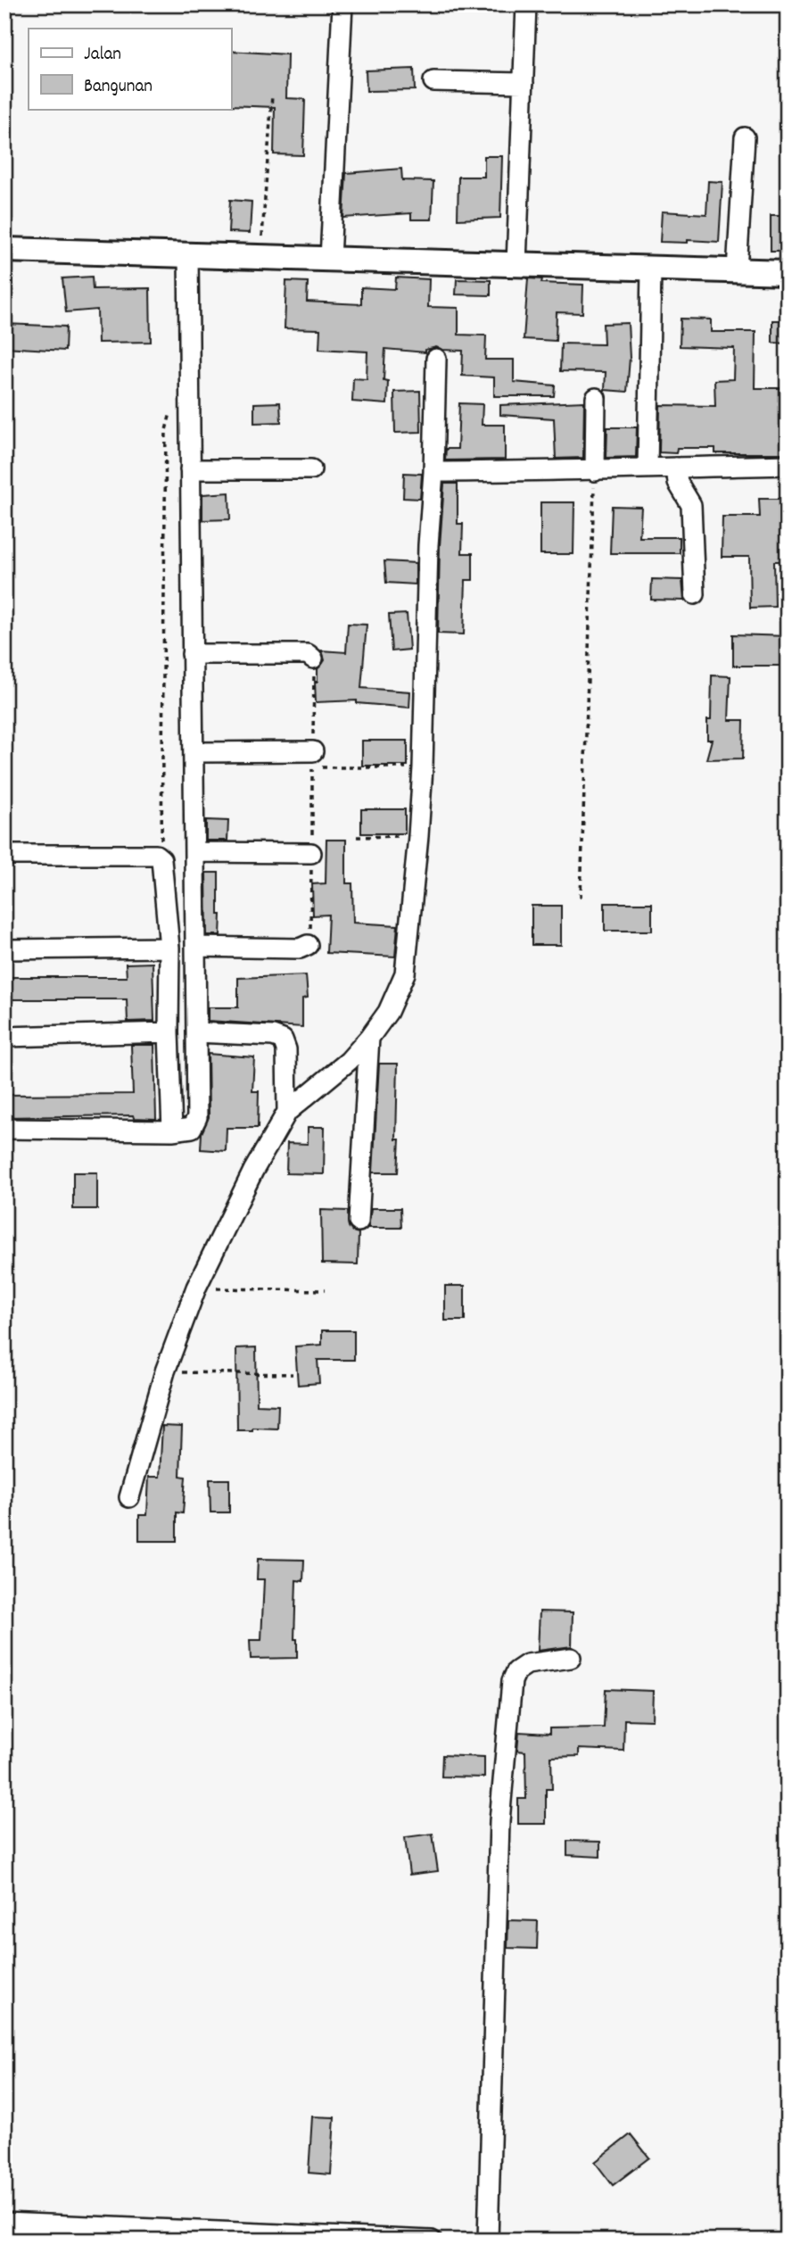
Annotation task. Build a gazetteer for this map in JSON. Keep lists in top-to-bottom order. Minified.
{"legend":["Jalan","Bangunan"]}
